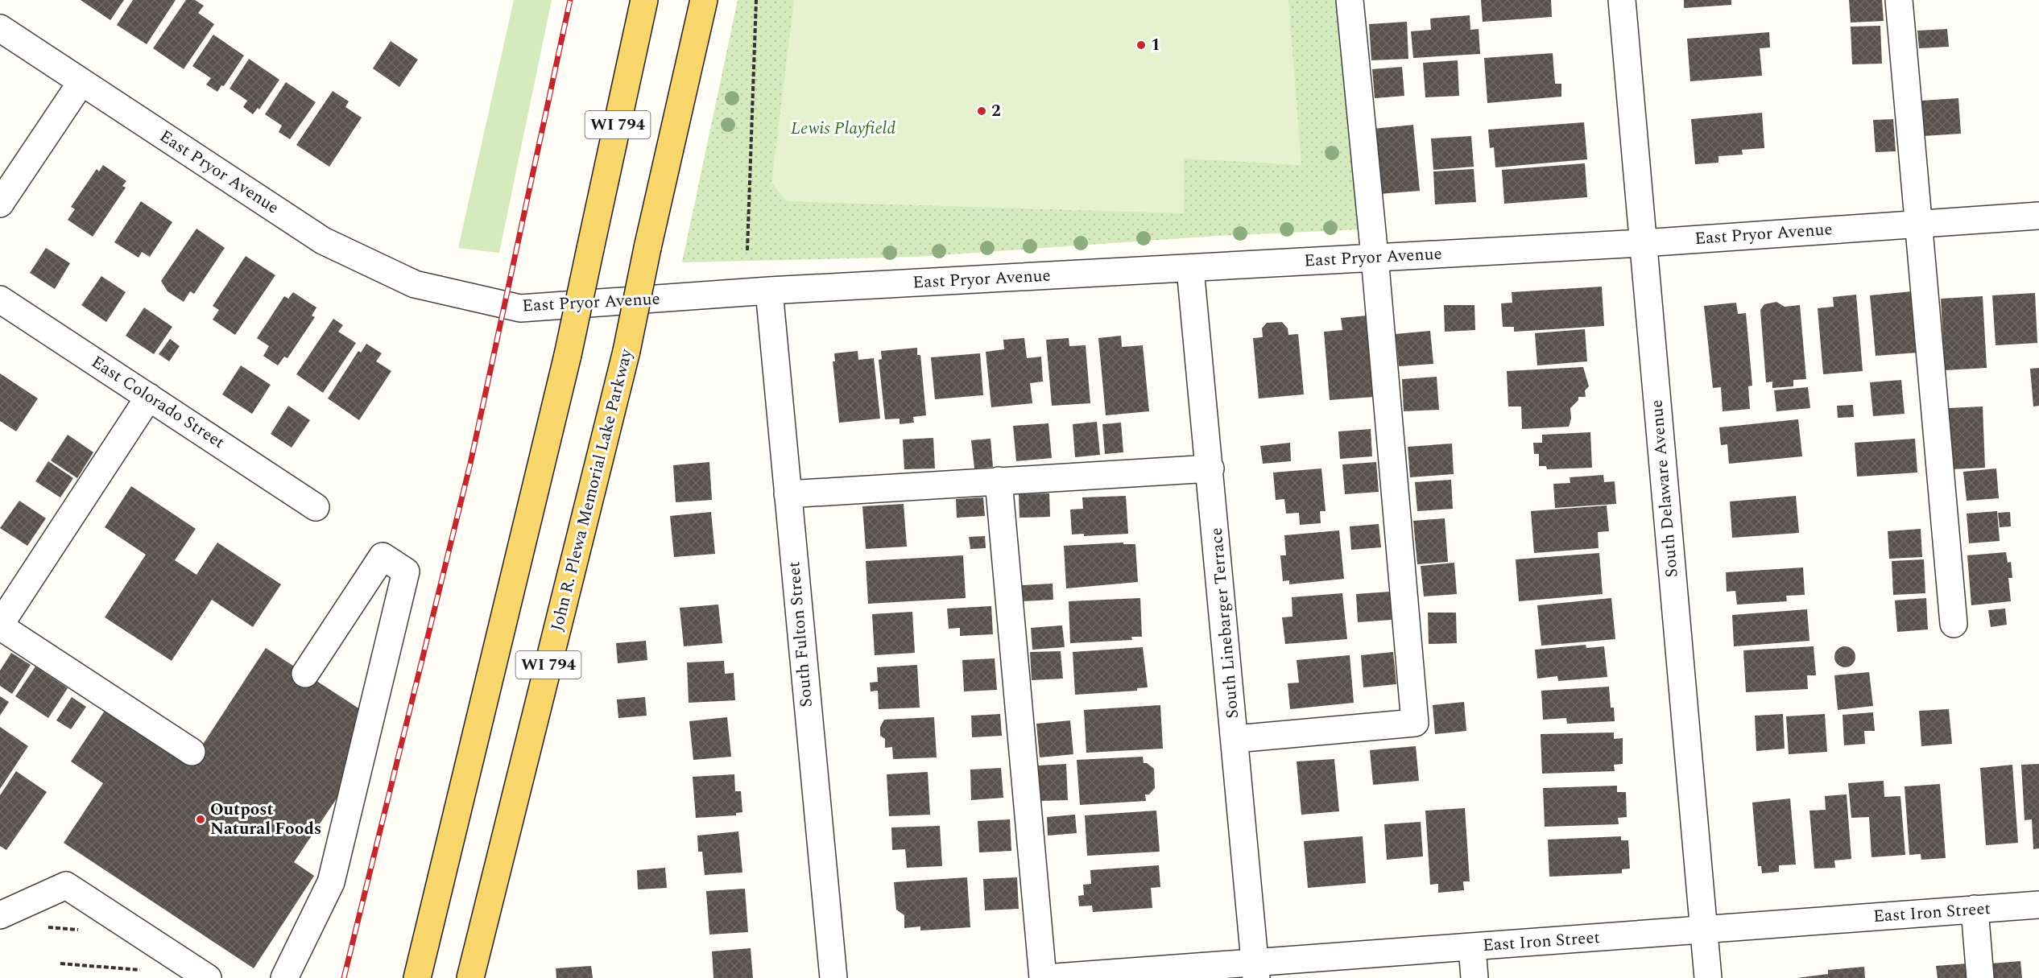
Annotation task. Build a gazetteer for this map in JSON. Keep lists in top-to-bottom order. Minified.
{"streets":{"main road":["WI 794","John R. Plewa Memorial Lake Parkway"],"street":["East Pryor Avenue","East Colorado Street","South Delaware Avenue","South Linebarger Terrace","South Fulton Street","East Iron Street"]},"crossings":[["East Pryor Avenue","South Delaware Avenue"],["East Pryor Avenue","South Linebarger Terrace"],["East Pryor Avenue","South Fulton Street"],["South Delaware Avenue","East Iron Street"],["South Linebarger Terrace","East Iron Street"]],"parks":["Lewis Playfield"],"places":["1","2","Outpost Natural Foods"]}
